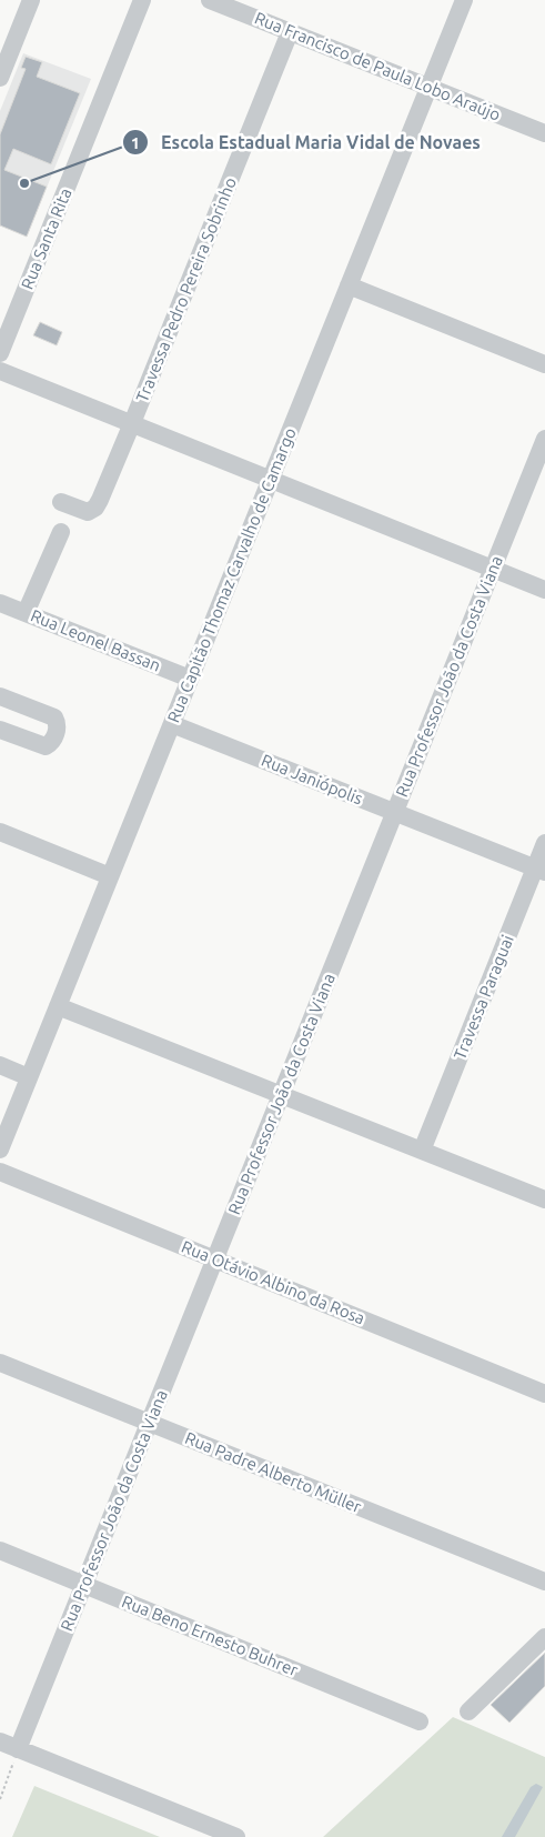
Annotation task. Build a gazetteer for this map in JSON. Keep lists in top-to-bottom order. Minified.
{"streets":{"street":["Rua Francisco de Paula Lobo Araújo","Rua Santa Rita","Travessa Pedro Pereira Sobrinho","Rua Capitão Thomaz Carvalho de Camargo","Rua Leonel Bassan","Rua Professor João da Costa Viana","Rua Janiópolis","Travessa Paraguai","Rua Otávio Albino da Rosa","Rua Padre Alberto Müller","Rua Beno Ernesto Buhrer"]},"crossings":[["Rua Francisco de Paula Lobo Araújo","Travessa Pedro Pereira Sobrinho"],["Rua Francisco de Paula Lobo Araújo","Rua Capitão Thomaz Carvalho de Camargo"],["Rua Capitão Thomaz Carvalho de Camargo","Rua Leonel Bassan"],["Rua Capitão Thomaz Carvalho de Camargo","Rua Janiópolis"],["Rua Professor João da Costa Viana","Rua Janiópolis"],["Rua Professor João da Costa Viana","Rua Otávio Albino da Rosa"],["Rua Professor João da Costa Viana","Rua Padre Alberto Müller"],["Rua Professor João da Costa Viana","Rua Beno Ernesto Buhrer"],["Rua Janiópolis","Travessa Paraguai"]],"places":["Escola Estadual Maria Vidal de Novaes"]}
